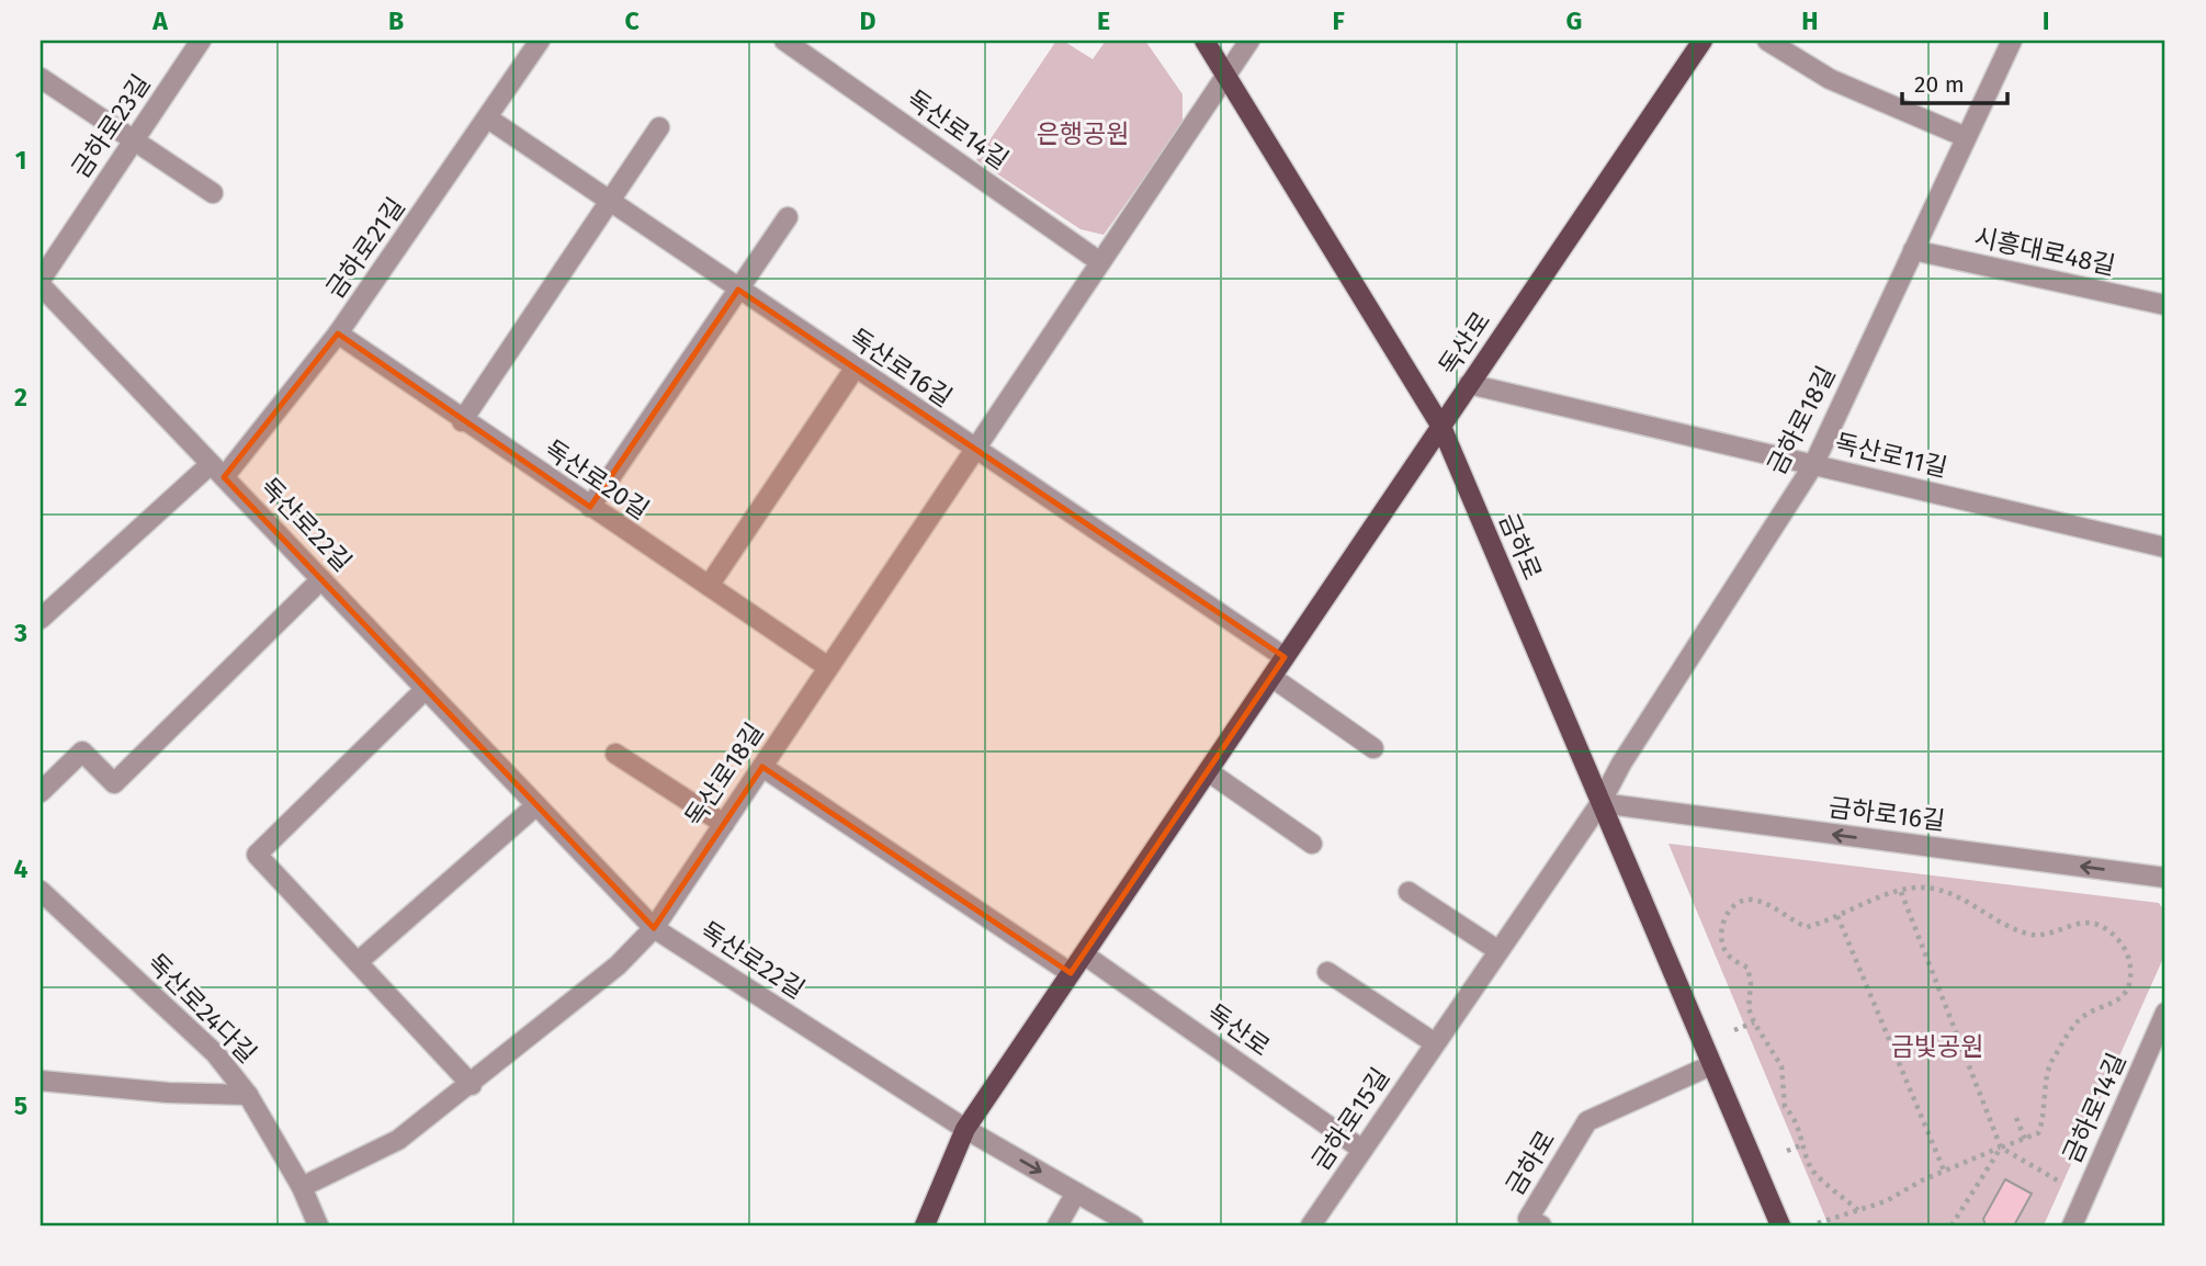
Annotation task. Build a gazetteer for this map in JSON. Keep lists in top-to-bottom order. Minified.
{"streets":{"main road":["독산로","금하로"],"street":["금하로23길","독산로14길","금하로21길","시흥대로48길","독산로16길","금하로18길","독산로11길","독산로20길","독산로22길","독산로18길","금하로16길","독산로24다길","금하로14길","금하로15길"]},"crossings":[["금하로21길","독산로16길"],["금하로21길","독산로20길"],["금하로21길","독산로22길"],["시흥대로48길","금하로18길"],["독산로","독산로16길"],["독산로","독산로11길"],["독산로","독산로22길"],["독산로","금하로"],["독산로","금하로15길"],["독산로16길","독산로18길"],["금하로18길","독산로11길"],["금하로18길","금하로"],["금하로18길","금하로16길"],["금하로18길","금하로15길"],["독산로20길","독산로18길"],["독산로22길","독산로18길"],["금하로","금하로16길"],["금하로","금하로15길"],["독산로18길","독산로24다길"],["금하로16길","금하로15길"]],"one_way":["금하로16길"],"parks":["은행공원","금빛공원"],"scale_bar":"20 m","grid":{"columns":["A","B","C","D","E","F","G","H","I"],"rows":["1","2","3","4","5"]}}
